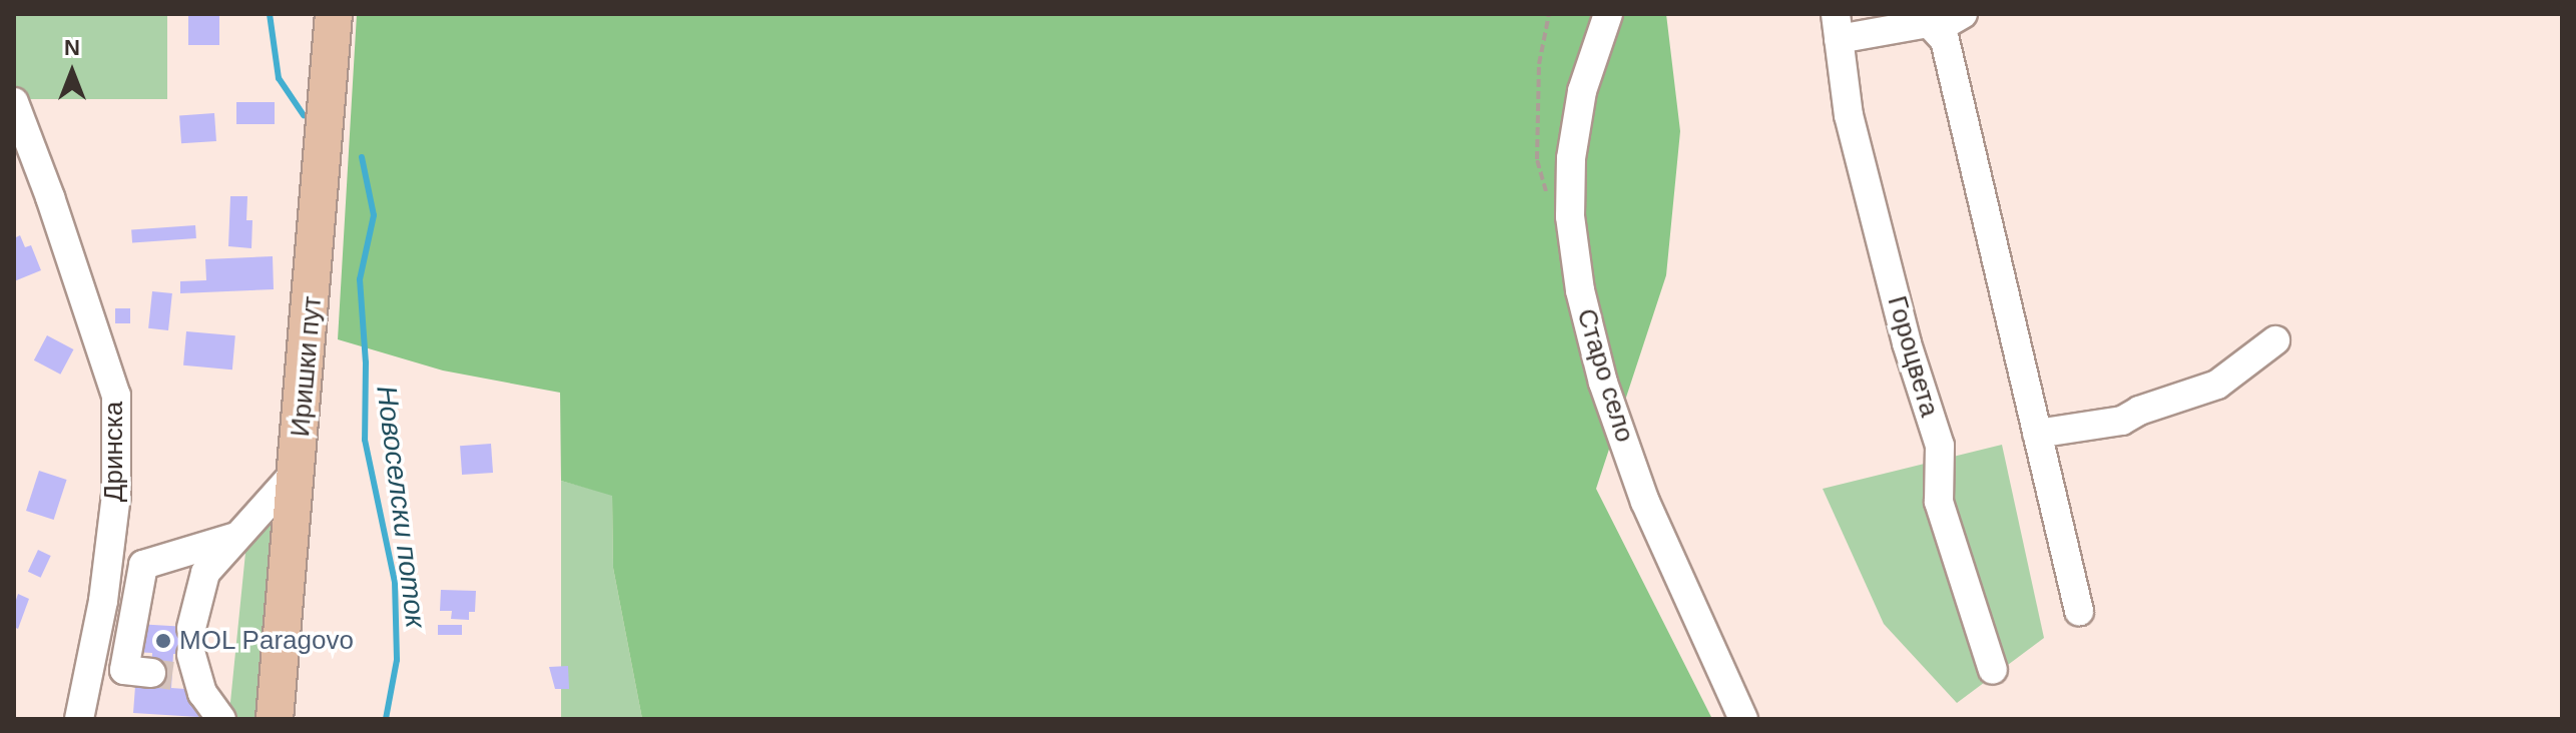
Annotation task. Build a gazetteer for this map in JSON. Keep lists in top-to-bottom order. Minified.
{"streets":{"main road":["Иришки пут"],"street":["Гороцвета","Старо село","Дринска"]},"water":["Новоселски поток"],"places":["MOL Paragovo"],"north":"top"}
